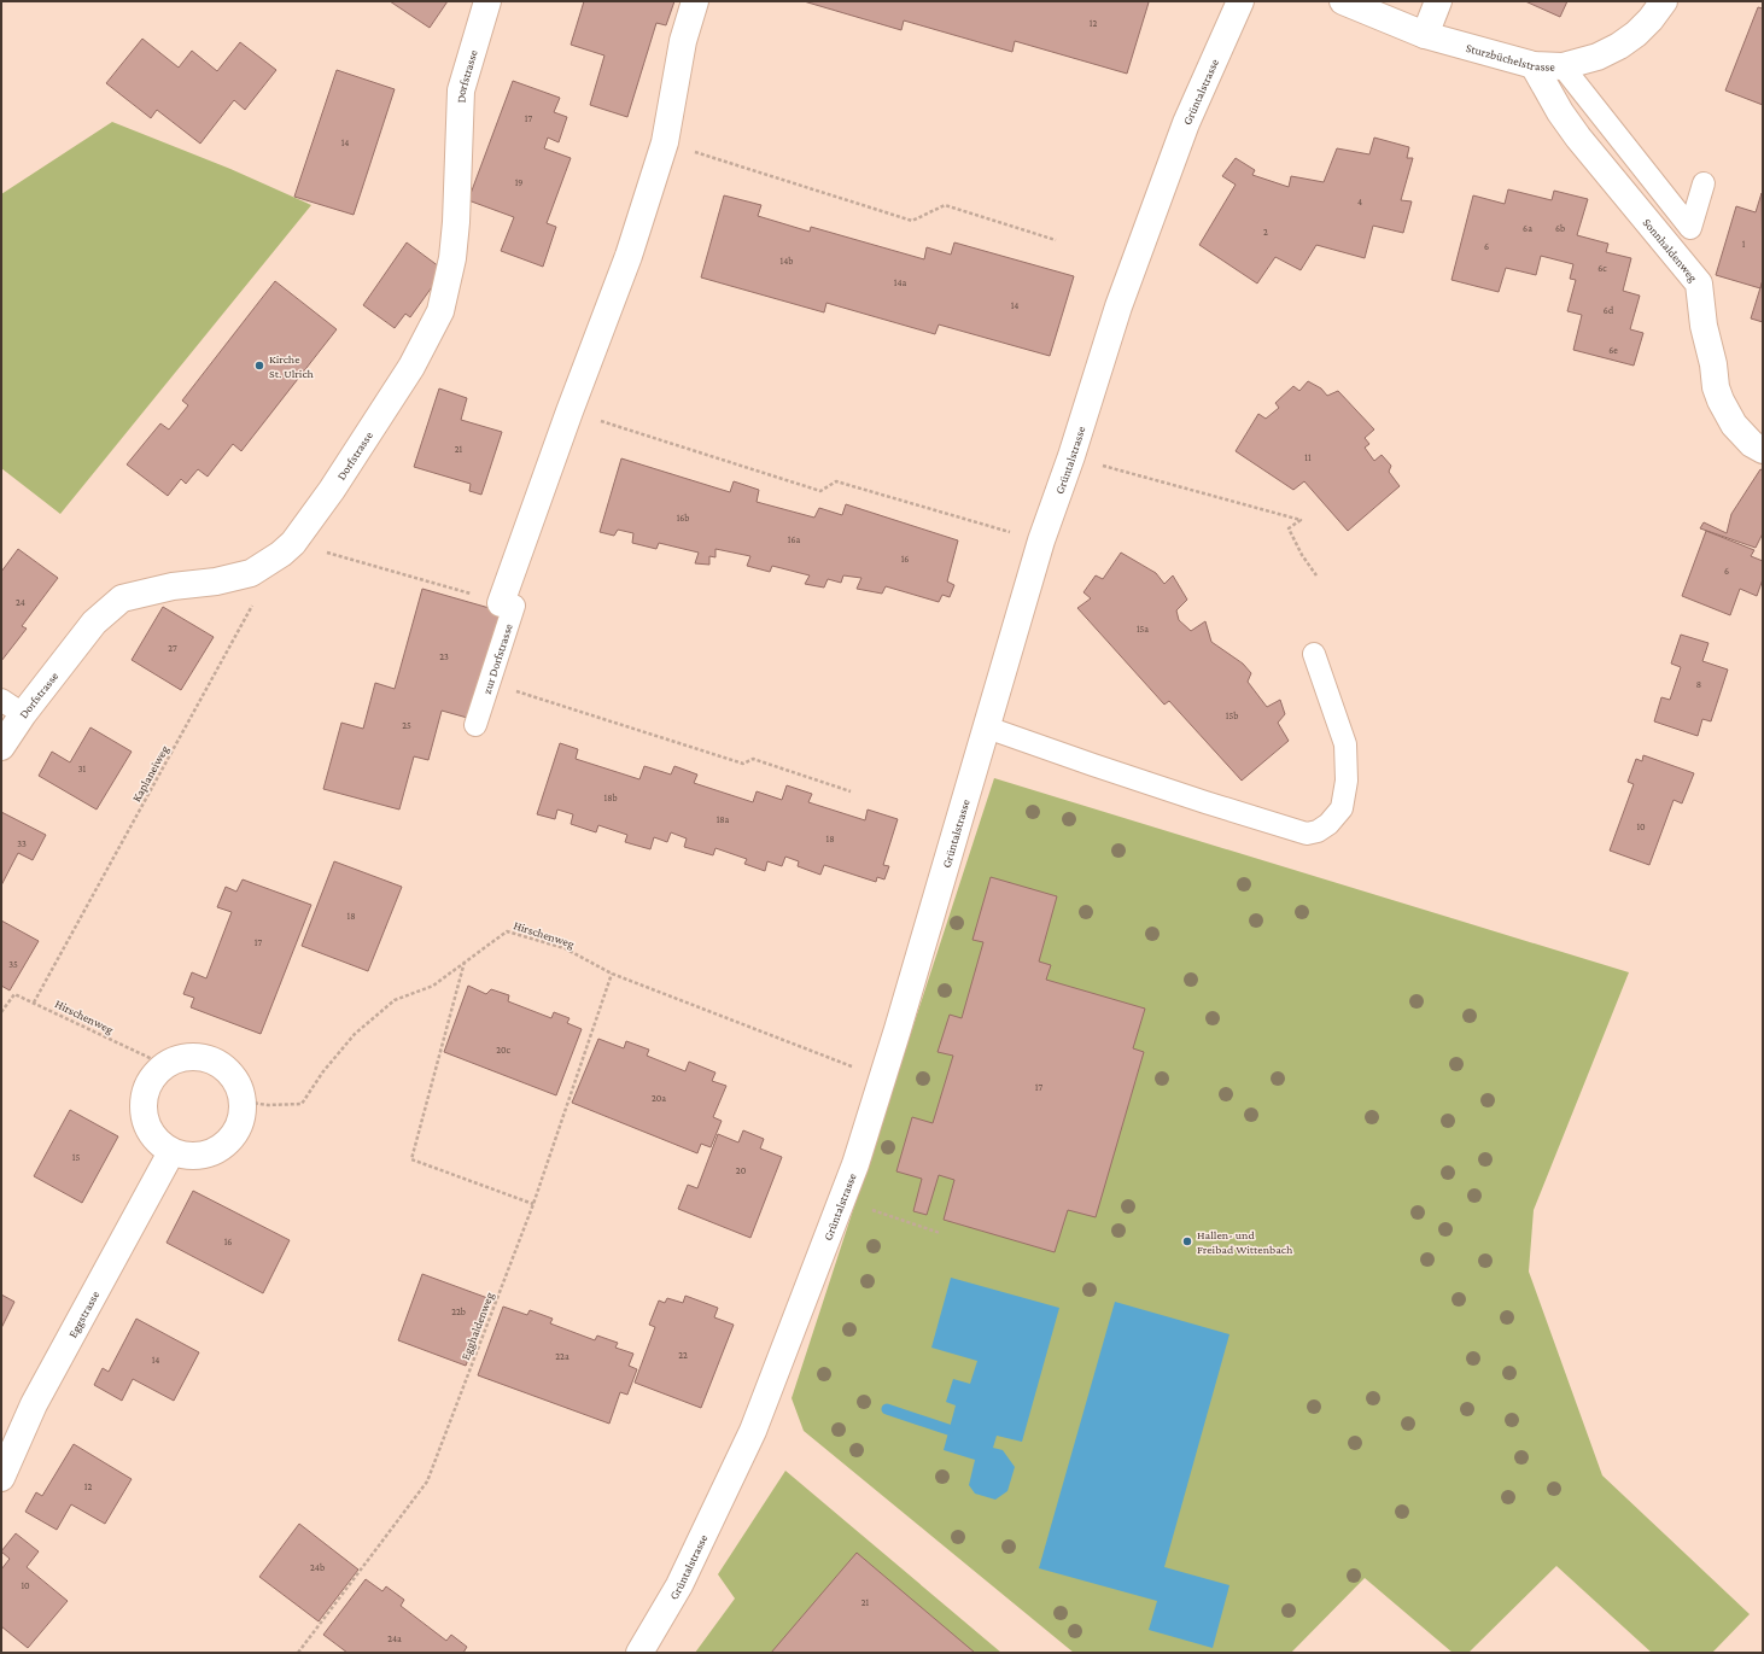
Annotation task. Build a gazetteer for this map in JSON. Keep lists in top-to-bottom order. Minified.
{"streets":{"street":["Sturzbüchelstrasse","Dorfstrasse","Grüntalstrasse","Sonnhaldenweg","Eggstrasse"],"lane":["zur Dorfstrasse"],"path":["Kaplaneiweg","Hirschenweg","Egghaldenweg"]},"crossings":[["Sturzbüchelstrasse","Sonnhaldenweg"],["Kaplaneiweg","Hirschenweg"],["Hirschenweg","Eggstrasse"],["Hirschenweg","Egghaldenweg"]],"places":["Kirche St. Ulrich","Hallen- und Freibad Wittenbach"],"house_numbers":["12","17","14","19","4","6a","6b","2","1","6","14b","6c","14a","14","6d","6e","21","11","16b","16a","16","6","24","15a","27","23","8","15b","25","31","18b","18a","10","18","33","18","17","35","20c","17","20a","15","20","16","22b","22","22a","14","12","24b","10","21","24a"]}
